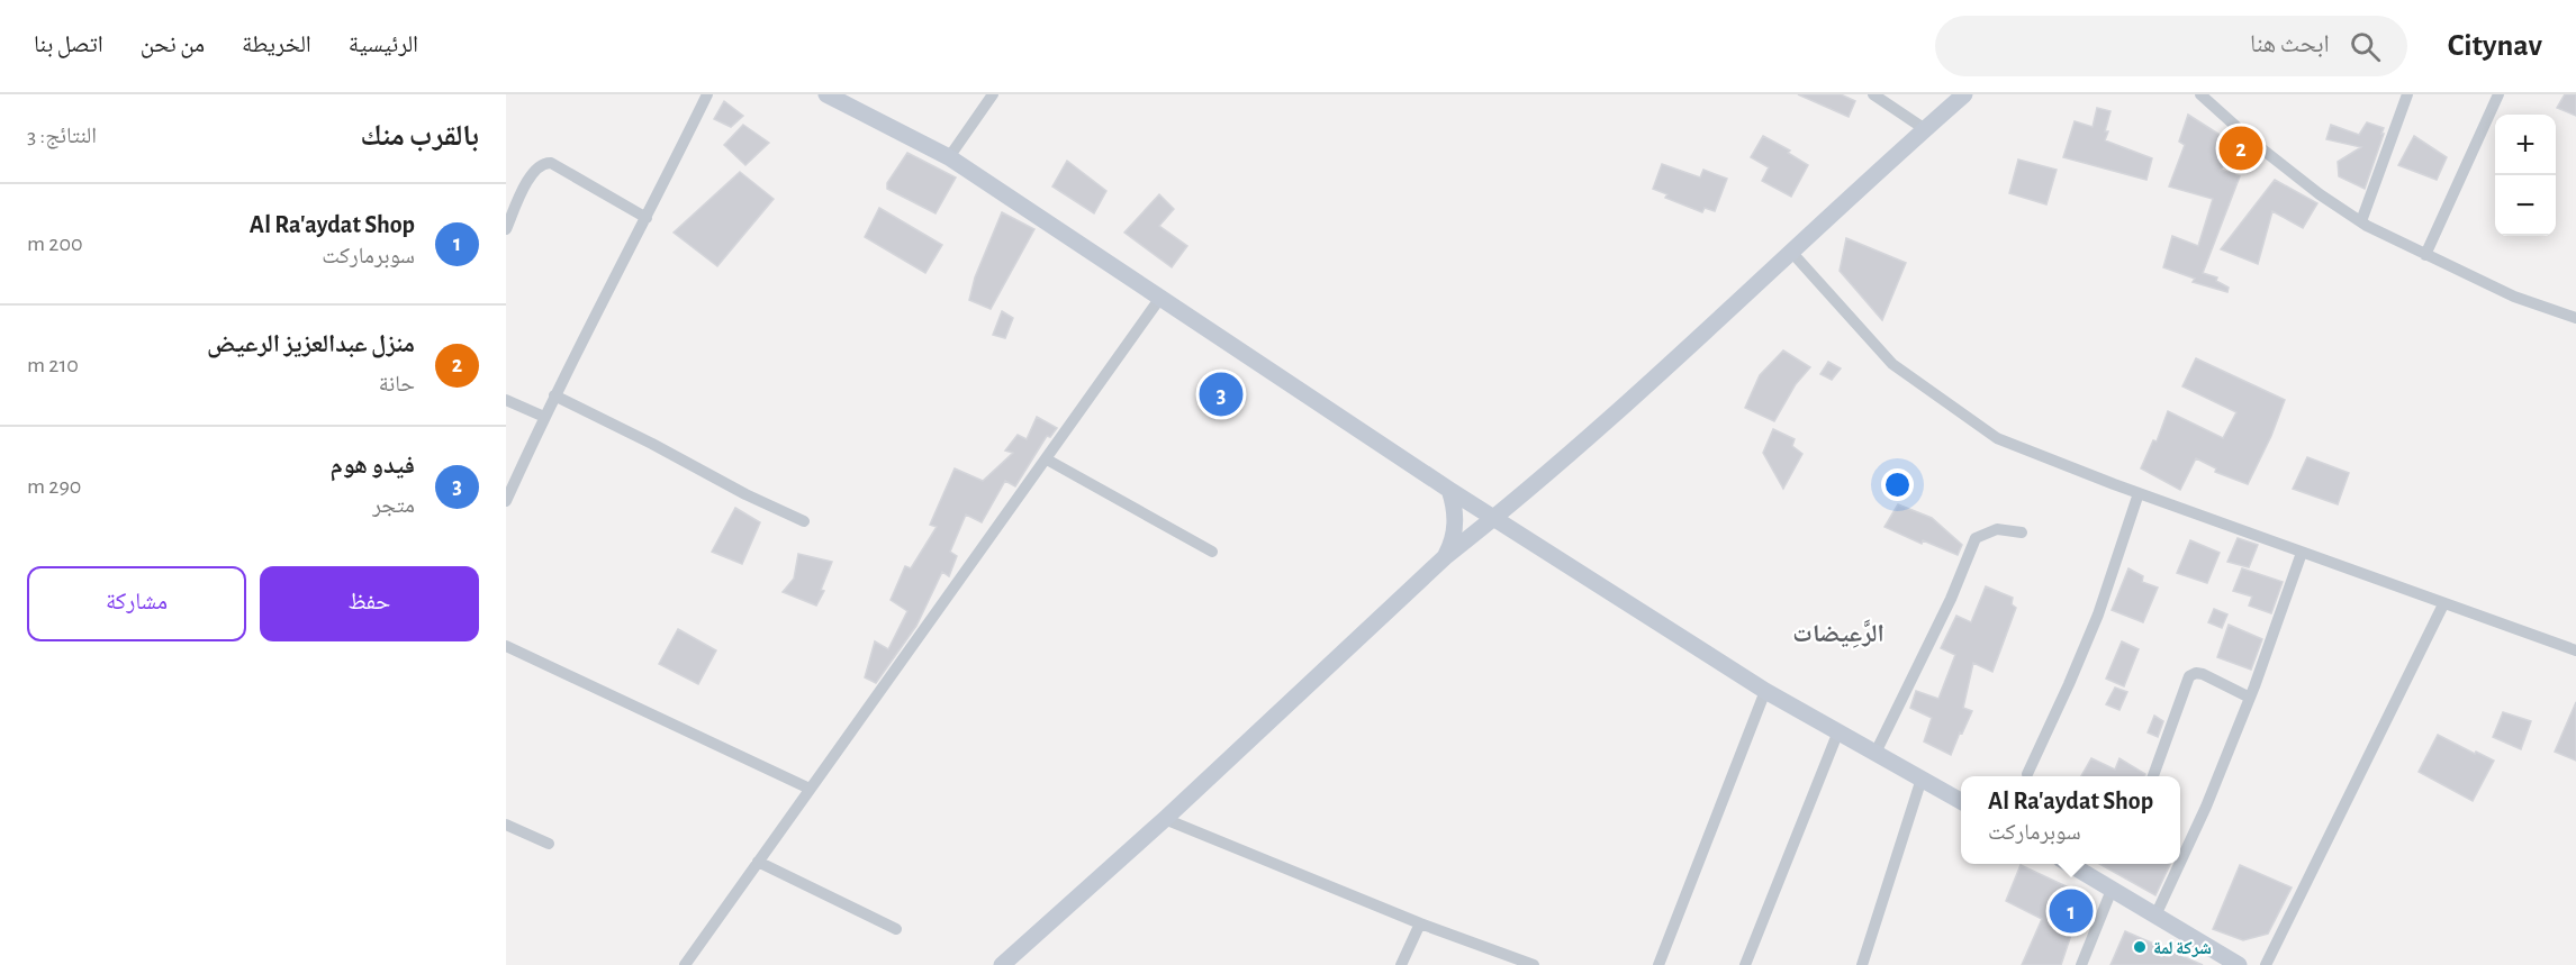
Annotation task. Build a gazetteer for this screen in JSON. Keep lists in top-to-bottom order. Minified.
{"districts":["الرَّعِيضات"],"places":["شركة لمة"],"page":{"header":"Citynav","search":"ابحث هنا","nav":["الرئيسية","الخريطة","من نحن","اتصل بنا"],"heading":["بالقرب منك","النتائج: 3"],"map_buttons":["+","−"],"pins":["2","3","1"],"list":[{"mark":"1","name":"Al Ra'aydat Shop","note":"سوبرماركت","value":"200 m"},{"mark":"2","name":"منزل عبدالعزيز الرعيض","note":"حانة","value":"210 m"},{"mark":"3","name":"فيدو هوم","note":"متجر","value":"290 m"}],"buttons":["حفظ","مشاركة"],"popup":["Al Ra'aydat Shop","سوبرماركت"]}}
